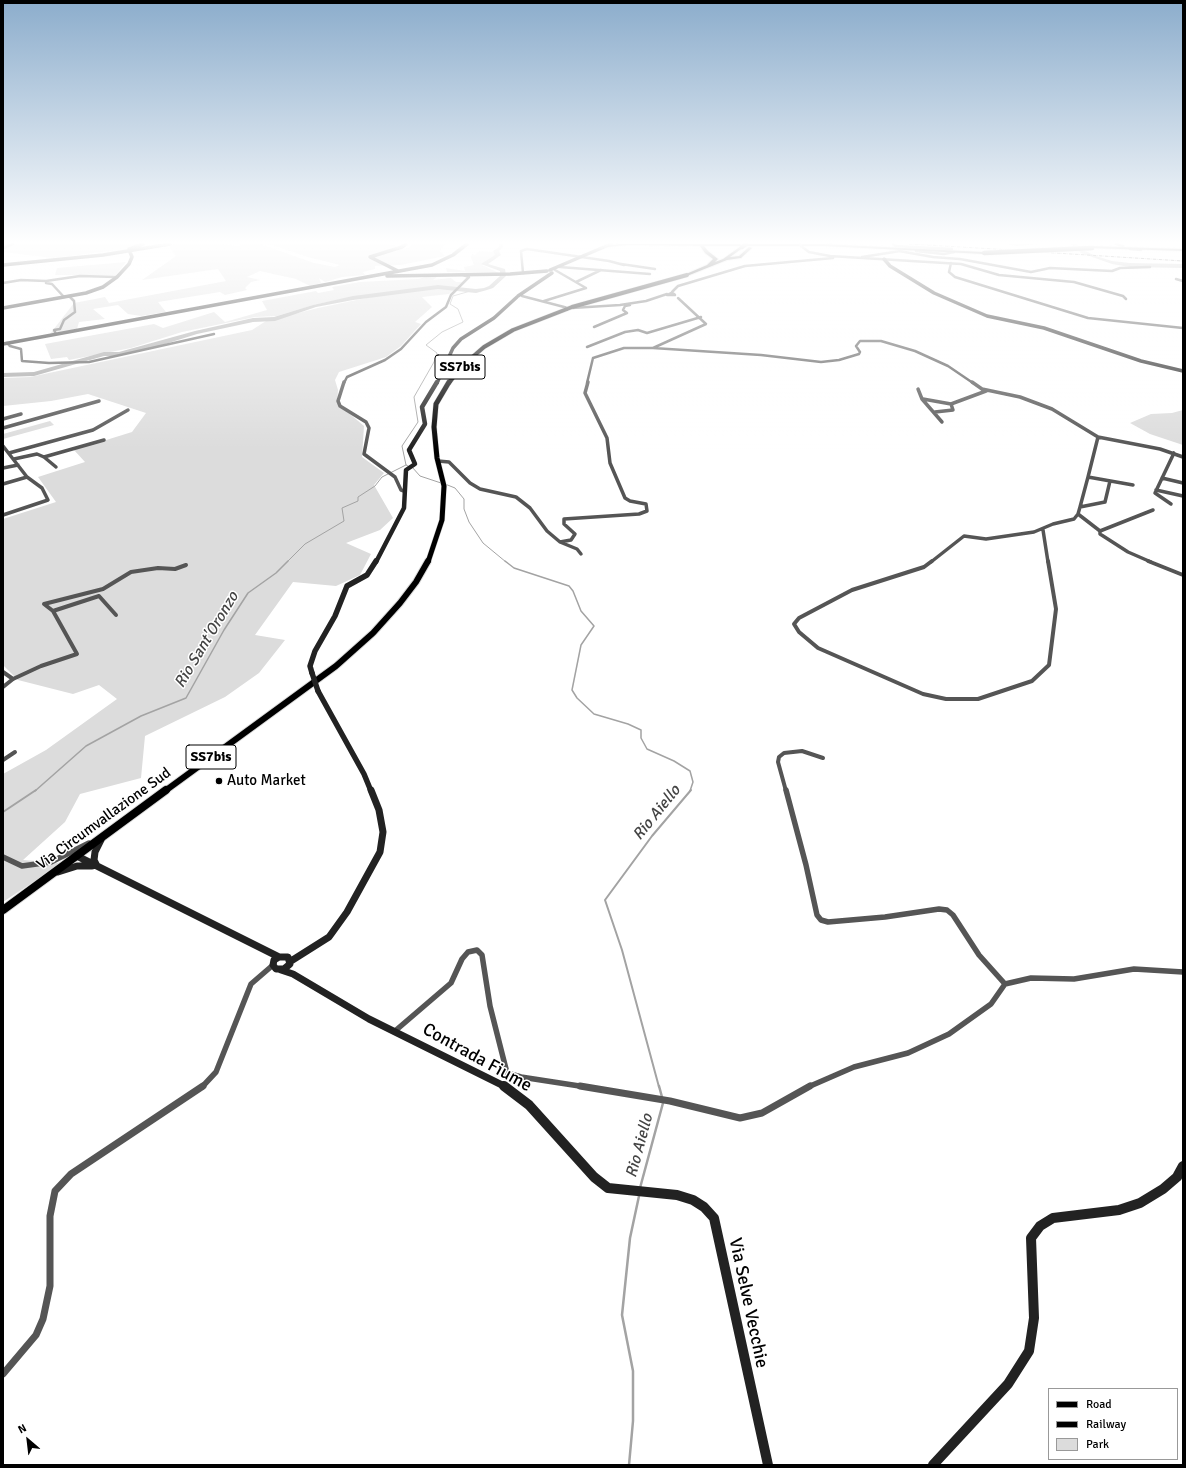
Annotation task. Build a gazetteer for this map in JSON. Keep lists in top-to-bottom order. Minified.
{"streets":{"main road":["SS7bis","Via Circumvallazione Sud"],"street":["Contrada Fiume","Via Selve Vecchie"]},"crossings":[["SS7bis","Via Circumvallazione Sud"],["Contrada Fiume","Via Selve Vecchie"]],"water":["Rio Sant'Oronzo","Rio Aiello"],"places":["Auto Market"],"legend":["Road","Railway","Park"],"north":"top left"}
